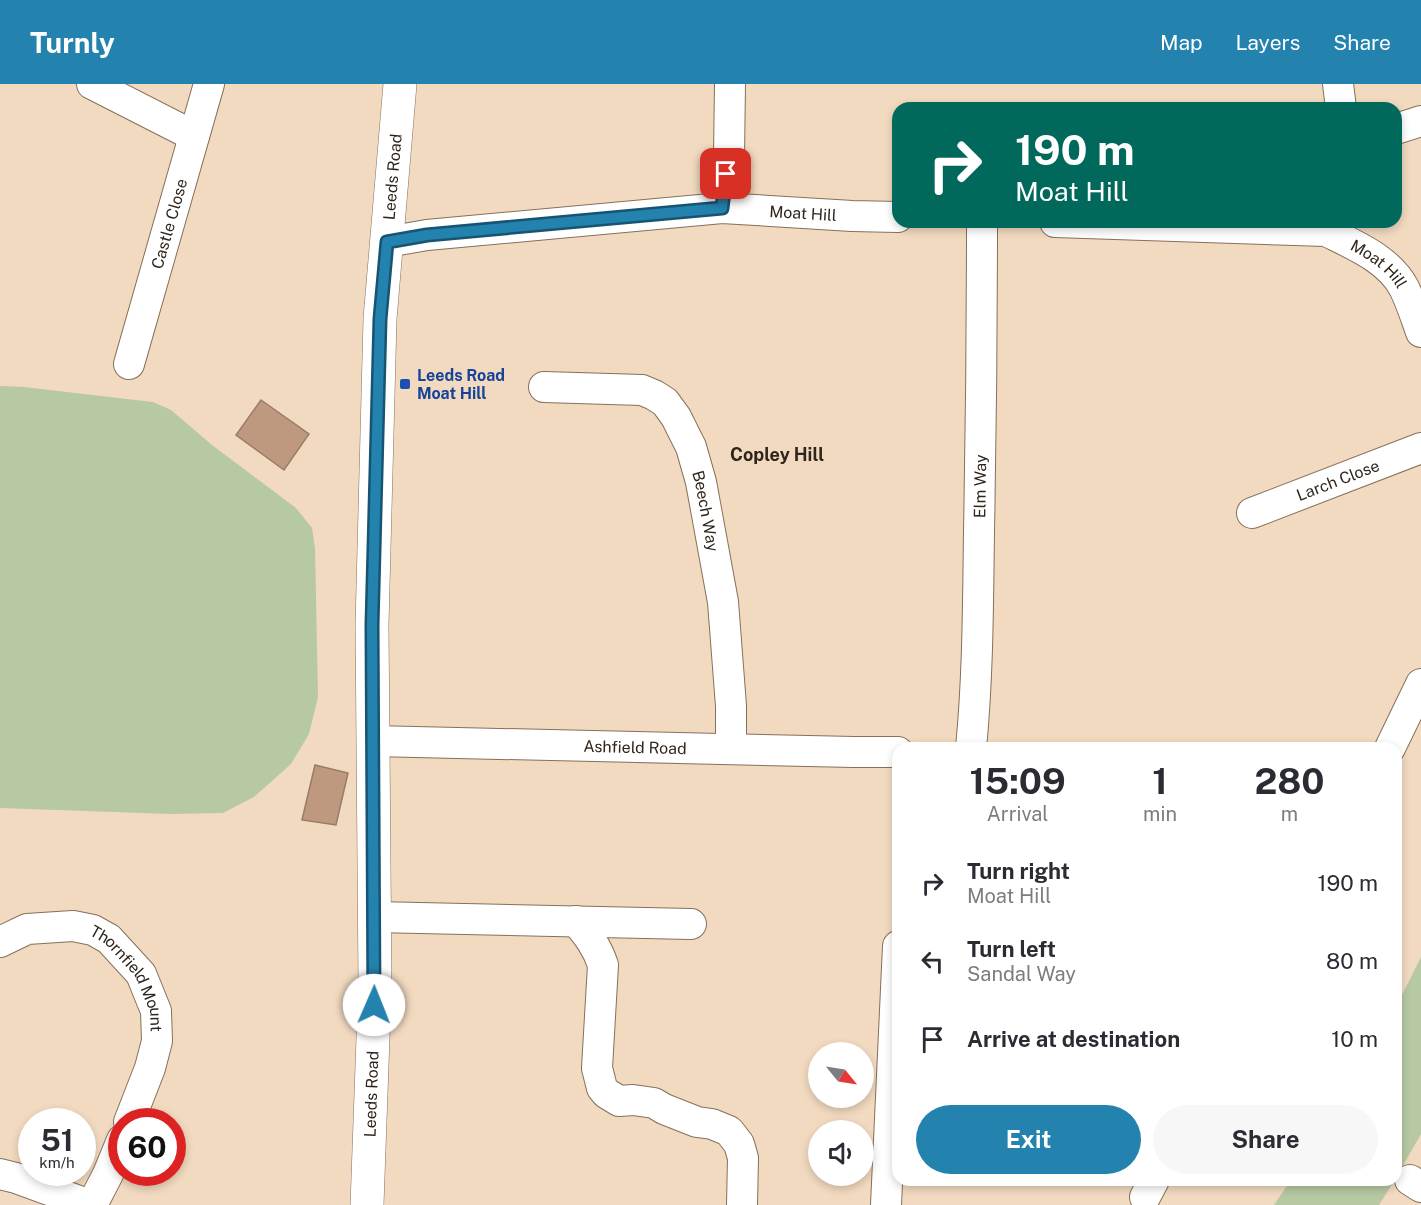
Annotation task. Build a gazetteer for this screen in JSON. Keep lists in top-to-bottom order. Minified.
{"streets":{"main road":["Leeds Road"],"street":["Moat Hill","Castle Close","Larch Close","Elm Way","Beech Way","Ashfield Road","Thornfield Mount"]},"crossings":[["Leeds Road","Moat Hill"],["Leeds Road","Ashfield Road"],["Beech Way","Ashfield Road"]],"districts":["Copley Hill"],"places":{"transit":["Leeds Road Moat Hill"]},"north":"bottom right","page":{"header":"Turnly","nav":["Map","Layers","Share"],"turn":["190 m","Moat Hill"],"eta":["15:09","Arrival","1","min","280","m"],"list":[{"name":"Turn right","note":"Moat Hill","value":"190 m"},{"name":"Turn left","note":"Sandal Way","value":"80 m"},{"name":"Arrive at destination","value":"10 m"}],"buttons":["Exit","Share"],"speed":"51 km/h","limit":"60"}}
